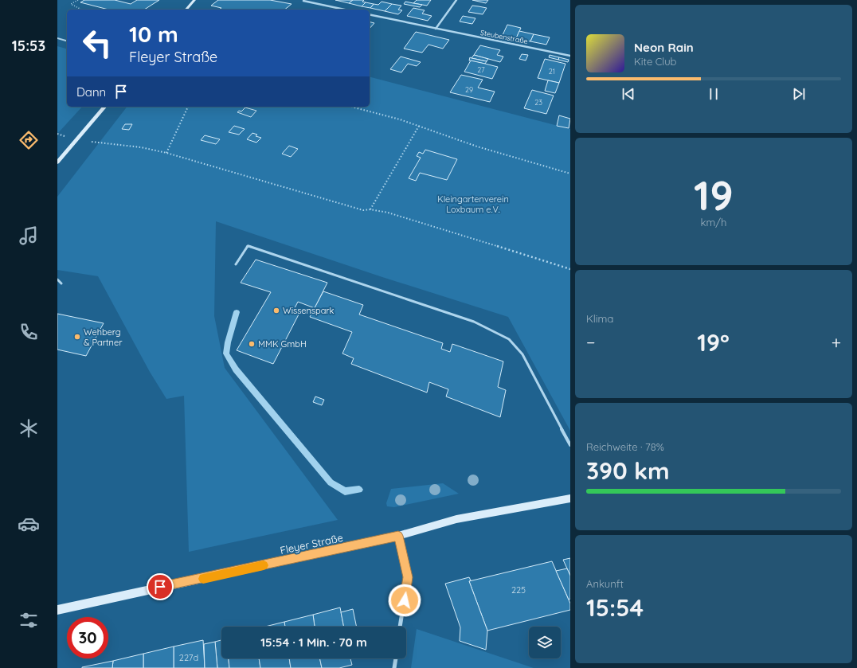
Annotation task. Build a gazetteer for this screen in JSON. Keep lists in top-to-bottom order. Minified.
{"streets":{"street":["Steubenstraße","Fleyer Straße"]},"parks":["Kleingartenverein Loxbaum e.V."],"places":["Wissenspark","Wehberg & Partner","MMK GmbH"],"house_numbers":["27","21","29","23","225","227d"],"page":{"tabs":"15:53","turn":["10 m","Fleyer Straße"],"song":["Neon Rain","Kite Club"],"then":"Dann","tile":[["19","km/h"],"Klima",["Reichweite · 78%","390 km"],["Ankunft","15:54"]],"heat":["−","19°","+"],"limit":"30","trip":"15:54 · 1 Min. · 70 m"}}
